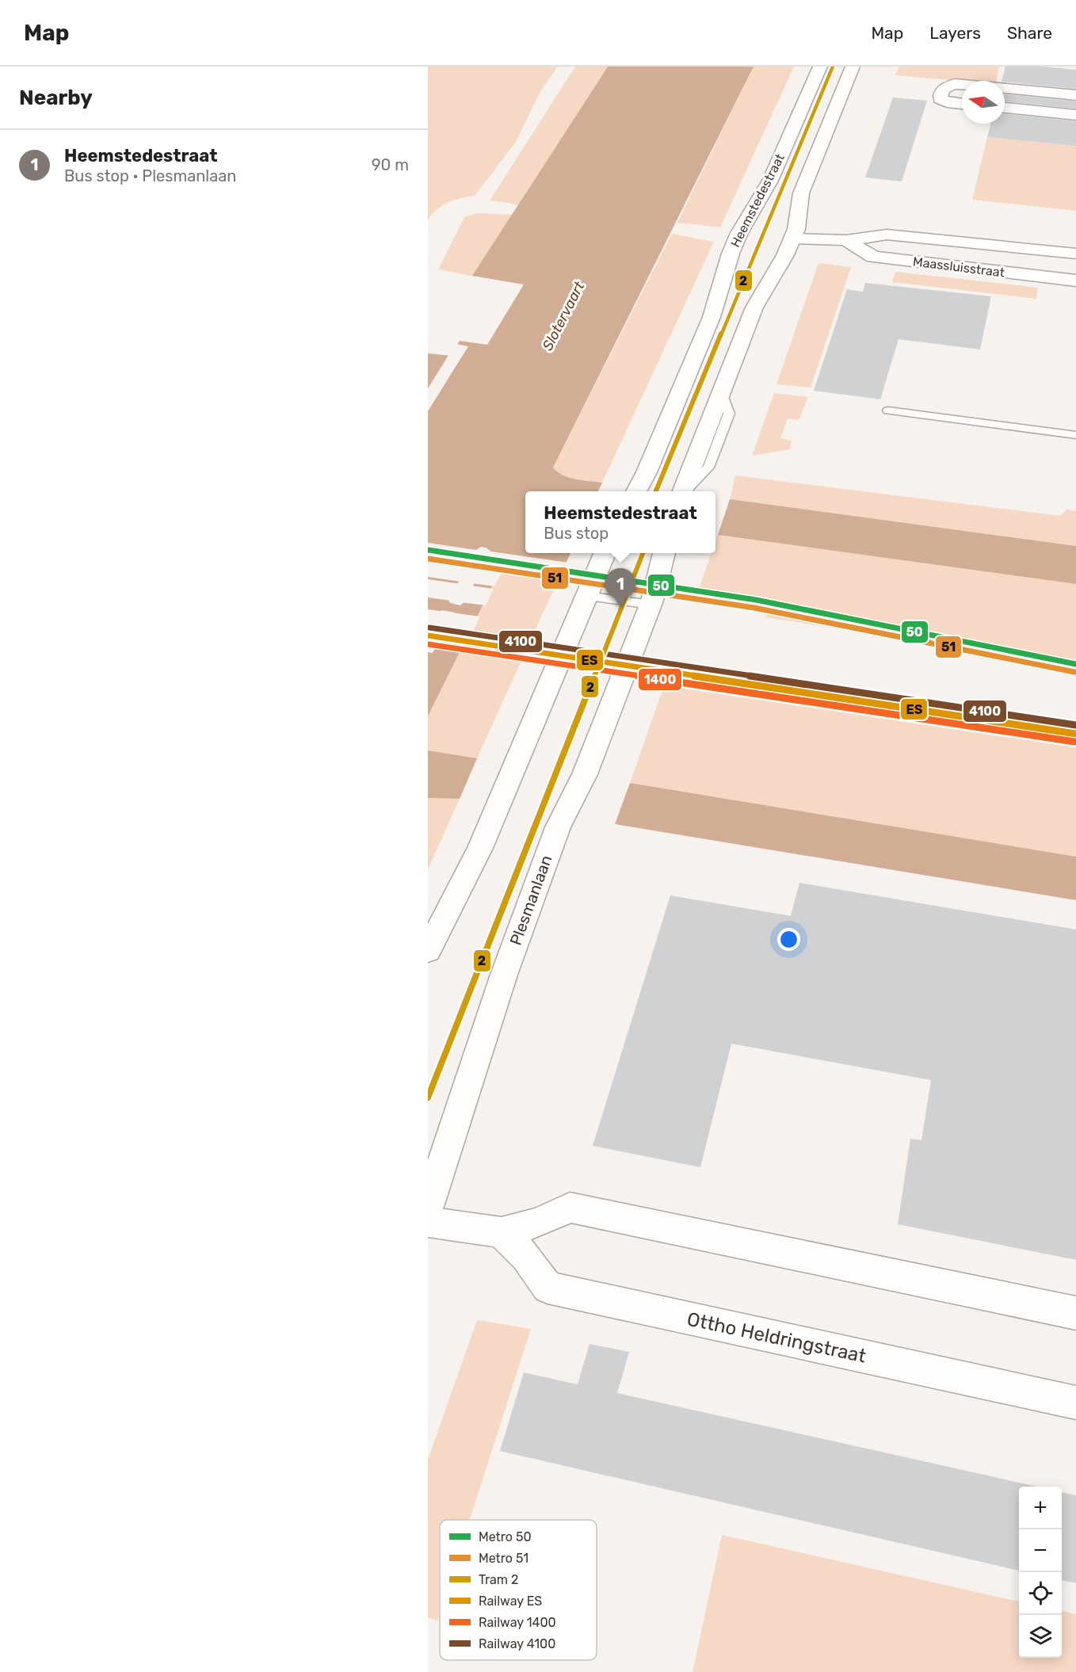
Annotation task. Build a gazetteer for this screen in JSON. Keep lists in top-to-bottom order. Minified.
{"streets":{"street":["Heemstedestraat","Maassluisstraat","Plesmanlaan","Ottho Heldringstraat"]},"water":["Slotervaart"],"lines":["tram line 2","metro line 50","metro line 51","rail line 4100","rail line ES","rail line 1400"],"legend":["Metro 50","Metro 51","Tram 2","Railway ES","Railway 1400","Railway 4100"],"north":"left","page":{"header":"Map","nav":["Map","Layers","Share"],"heading":"Nearby","list":[{"mark":"1","name":"Heemstedestraat","note":"Bus stop · Plesmanlaan","value":"90 m"}],"popup":["Heemstedestraat","Bus stop"],"pins":"1","map_buttons":["+","−"]}}
